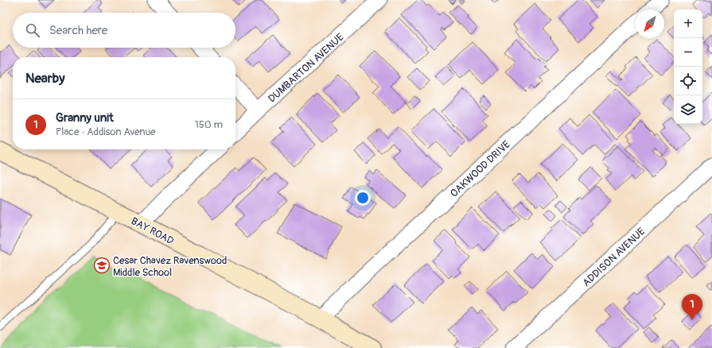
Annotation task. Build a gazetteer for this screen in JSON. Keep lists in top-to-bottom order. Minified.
{"streets":{"main road":["BAY ROAD"],"street":["DUMBARTON AVENUE","OAKWOOD DRIVE","ADDISON AVENUE"]},"crossings":[["OAKWOOD DRIVE","BAY ROAD"]],"places":{"school or university":["Cesar Chavez Ravenswood Middle School"]},"north":"bottom left","page":{"map_buttons":["+","−"],"search":"Search here","heading":"Nearby","list":[{"mark":"1","name":"Granny unit","note":"Place · Addison Avenue","value":"150 m"}],"pins":"1"}}
